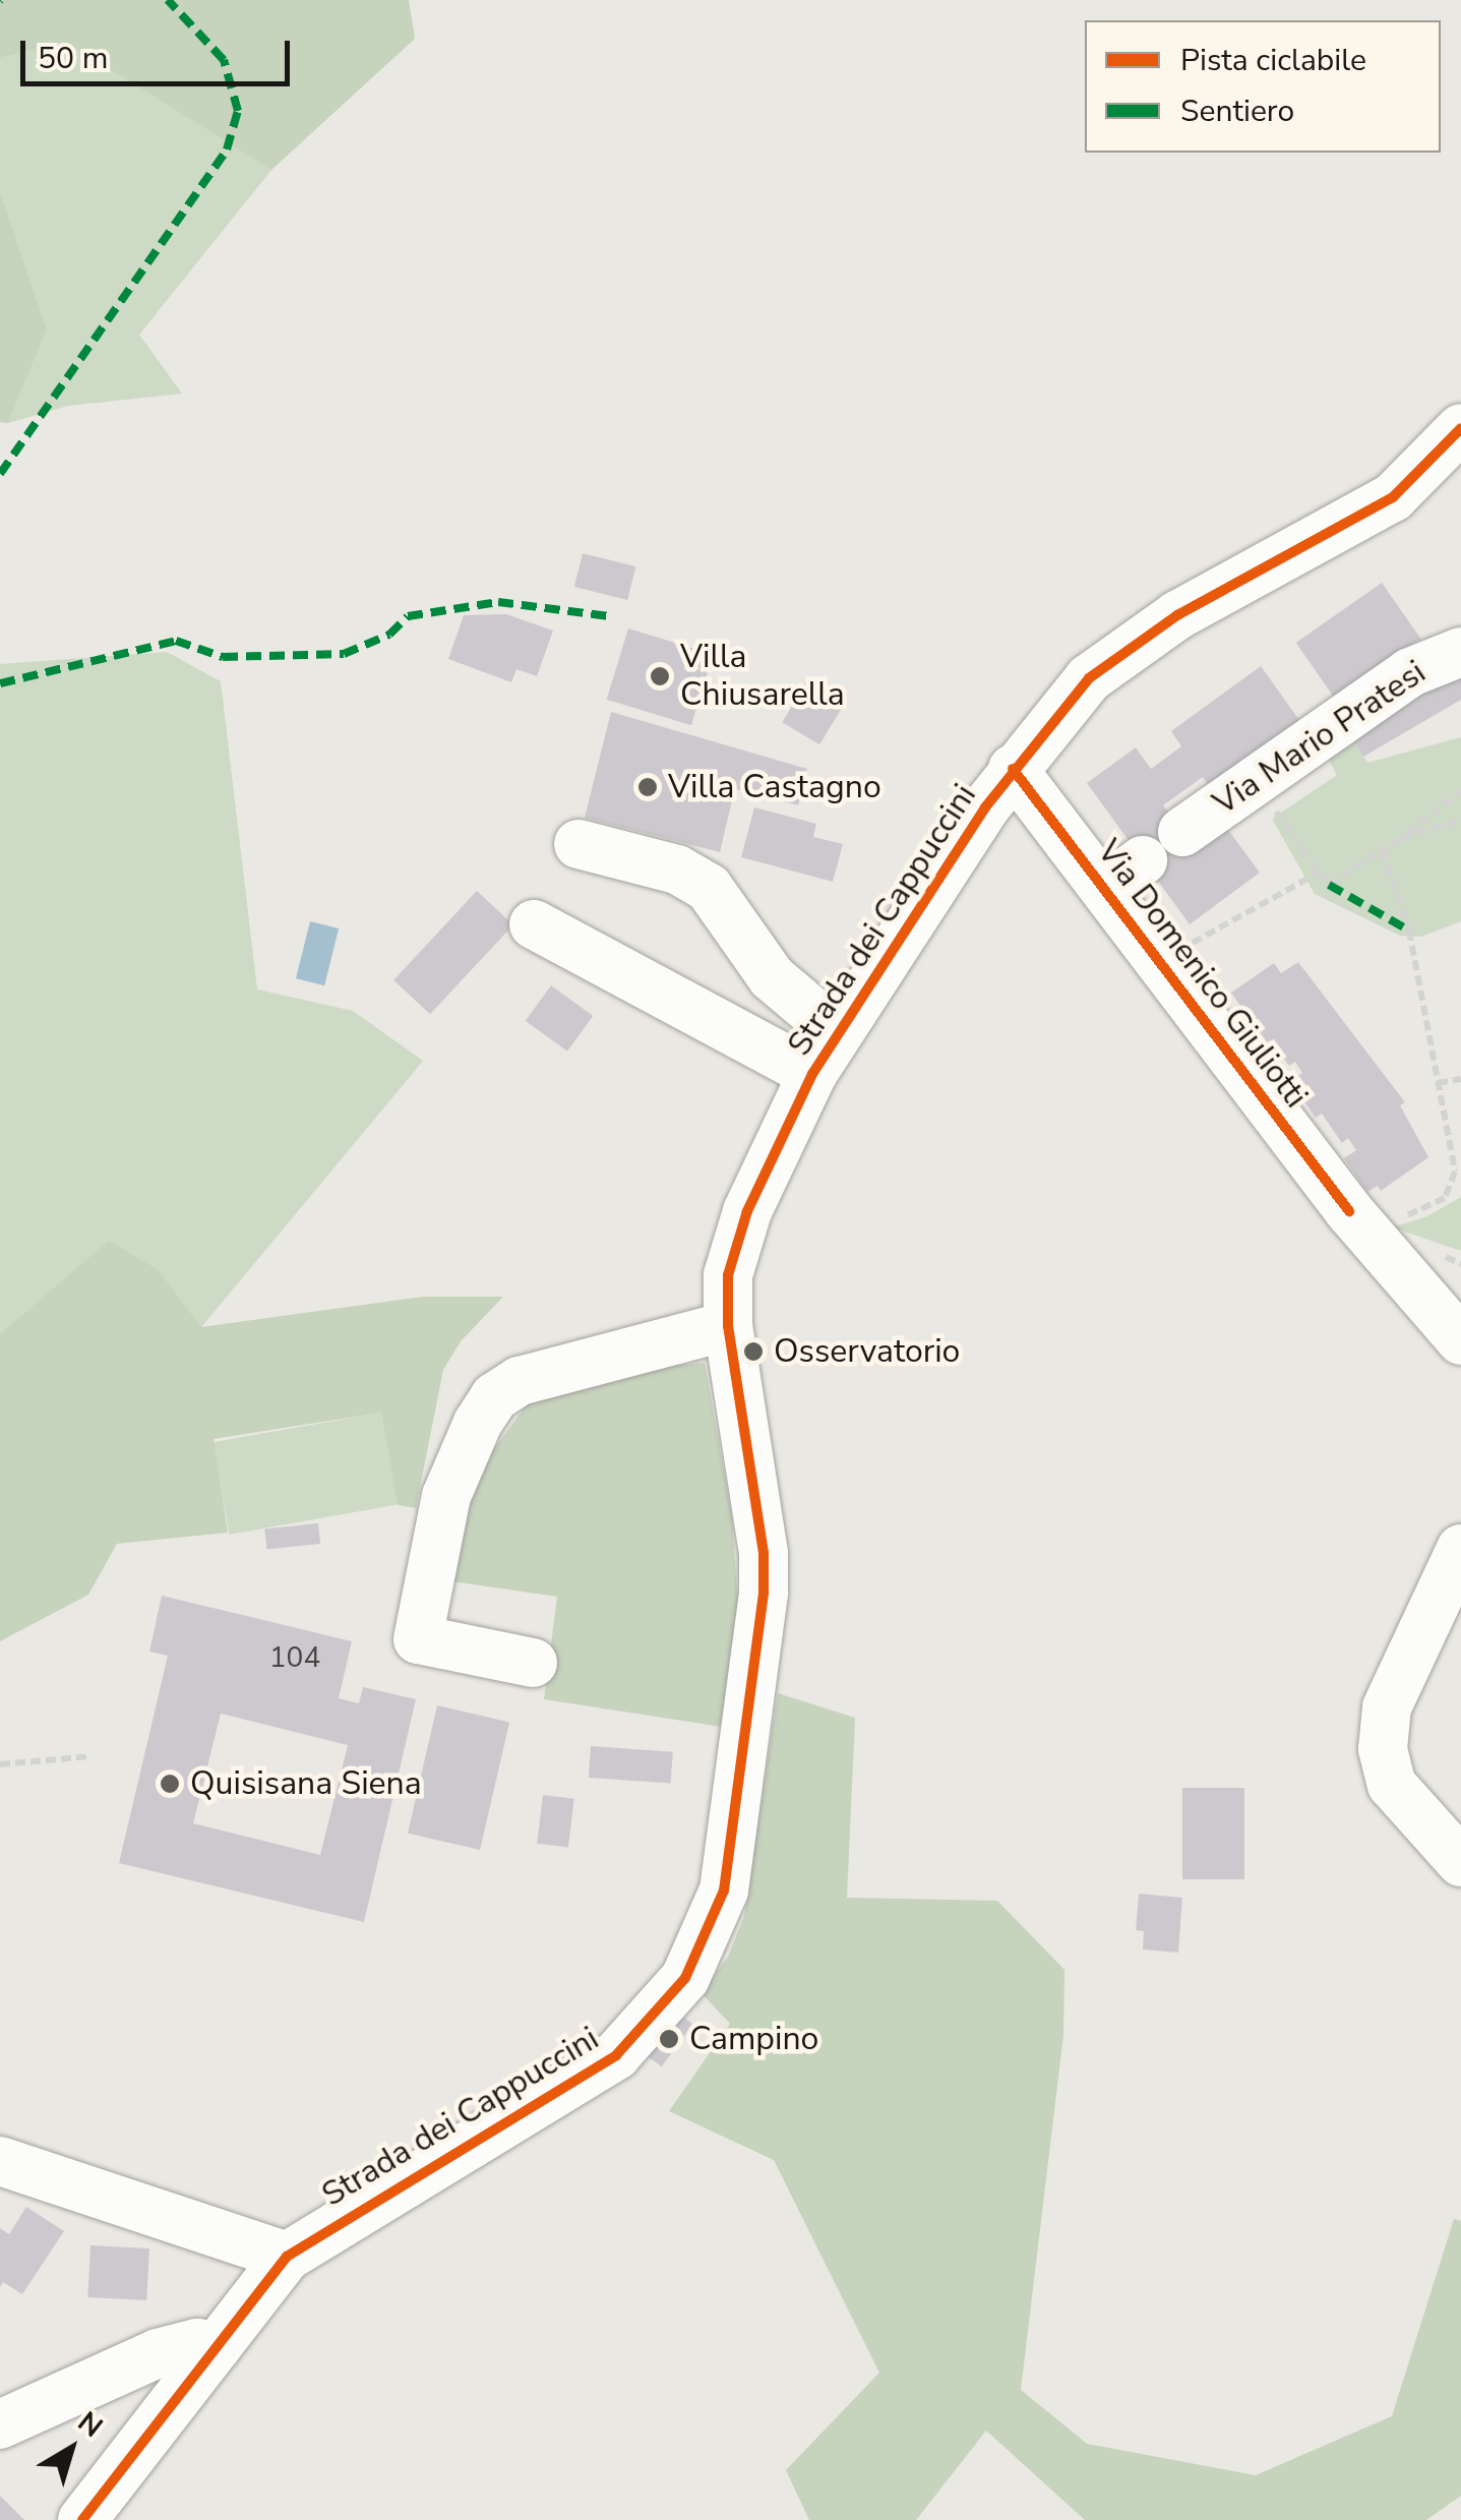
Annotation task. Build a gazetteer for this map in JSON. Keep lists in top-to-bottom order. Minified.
{"streets":{"street":["Via Mario Pratesi","Strada dei Cappuccini","Via Domenico Giuliotti"]},"crossings":[["Strada dei Cappuccini","Via Domenico Giuliotti"]],"places":["Villa Chiusarella","Villa Castagno","Osservatorio","Quisisana Siena","Campino"],"house_numbers":["104"],"legend":["Pista ciclabile","Sentiero"],"scale_bar":"50 m","north":"top right"}
